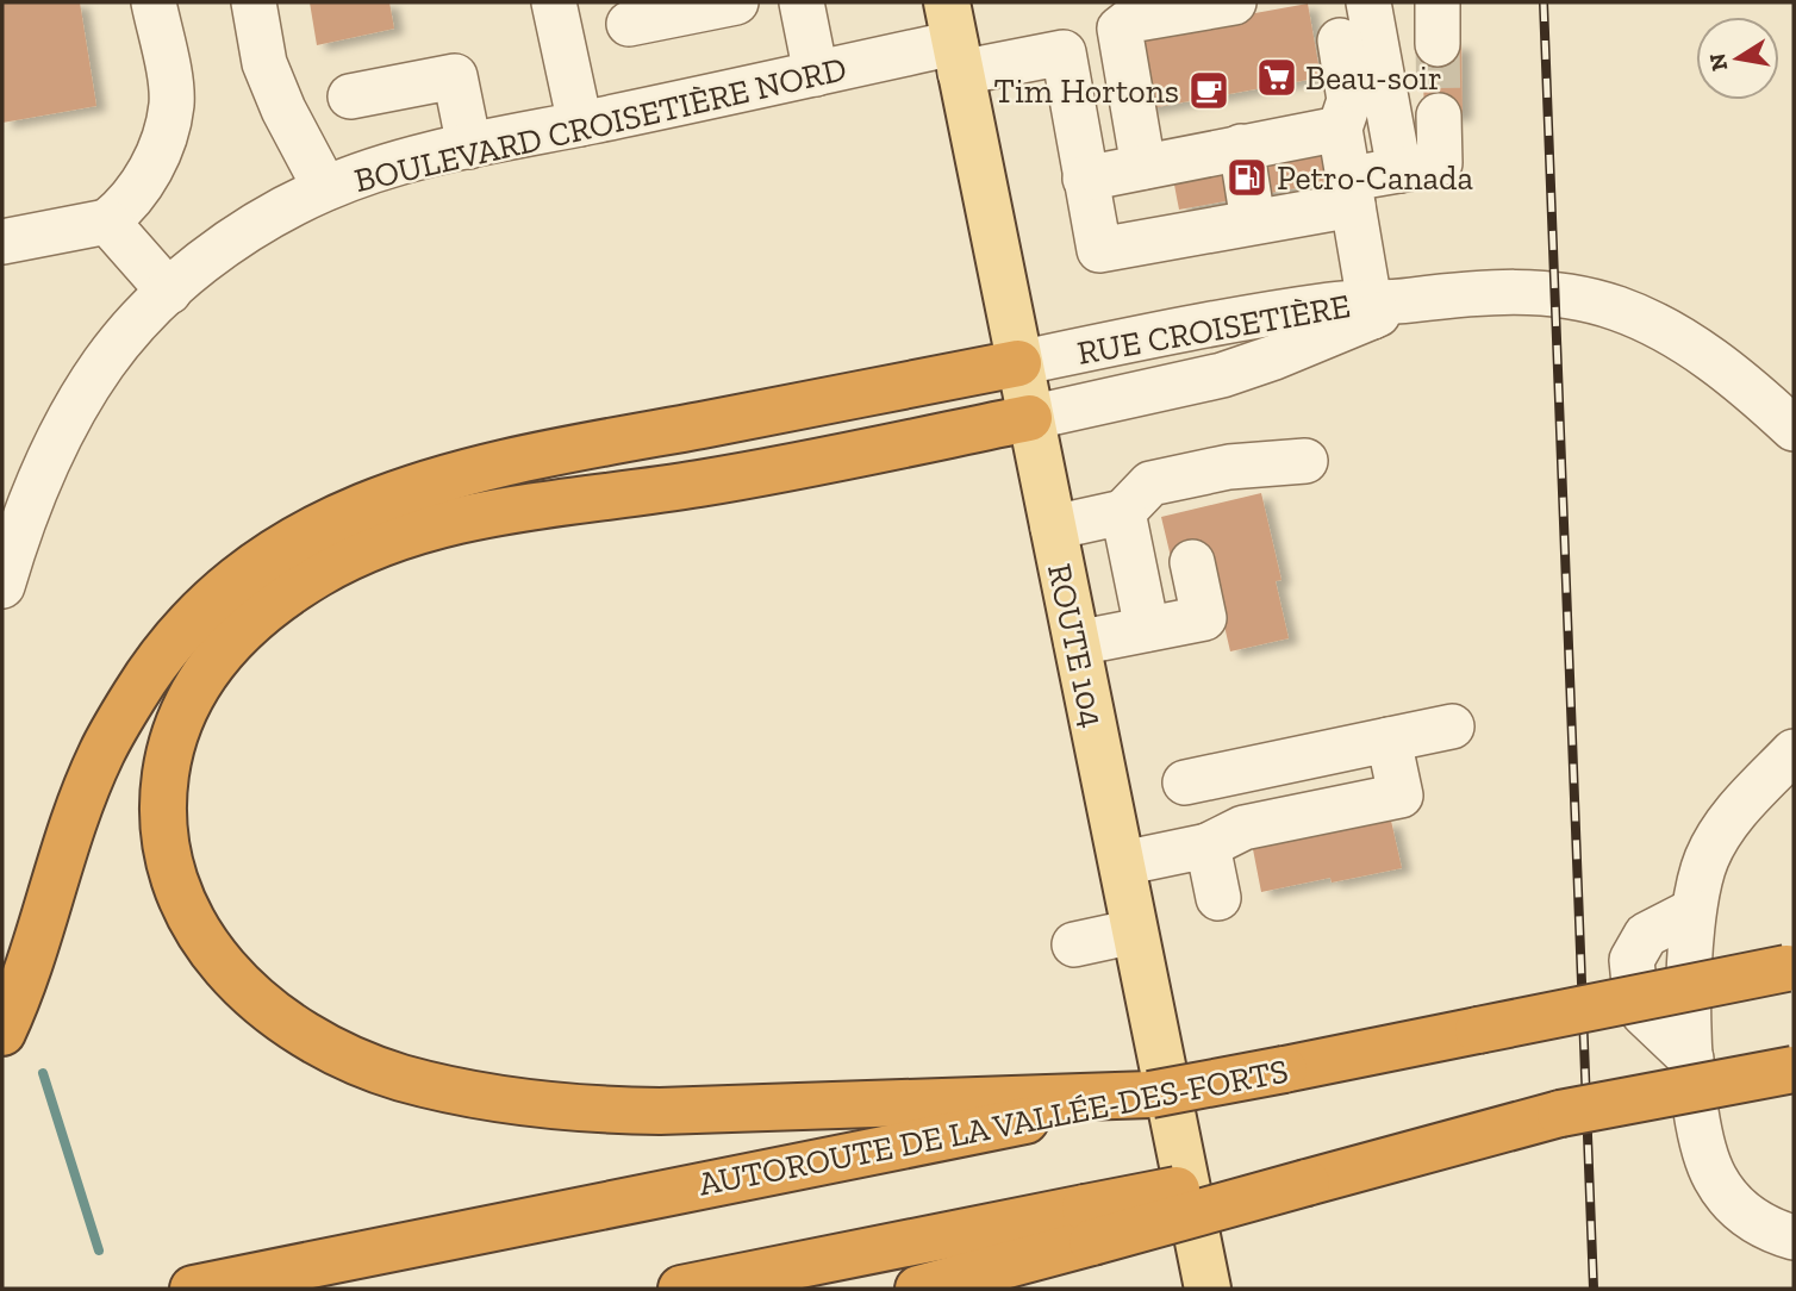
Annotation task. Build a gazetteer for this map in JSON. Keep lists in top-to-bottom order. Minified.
{"streets":{"highway":["AUTOROUTE DE LA VALLÉE-DES-FORTS"],"main road":["ROUTE 104"],"street":["BOULEVARD CROISETIÈRE NORD","RUE CROISETIÈRE"]},"crossings":[["BOULEVARD CROISETIÈRE NORD","ROUTE 104"],["RUE CROISETIÈRE","ROUTE 104"]],"places":{"supermarket":["Beau-soir"],"cafe":["Tim Hortons"],"fuel station":["Petro-Canada"]},"north":"left"}
